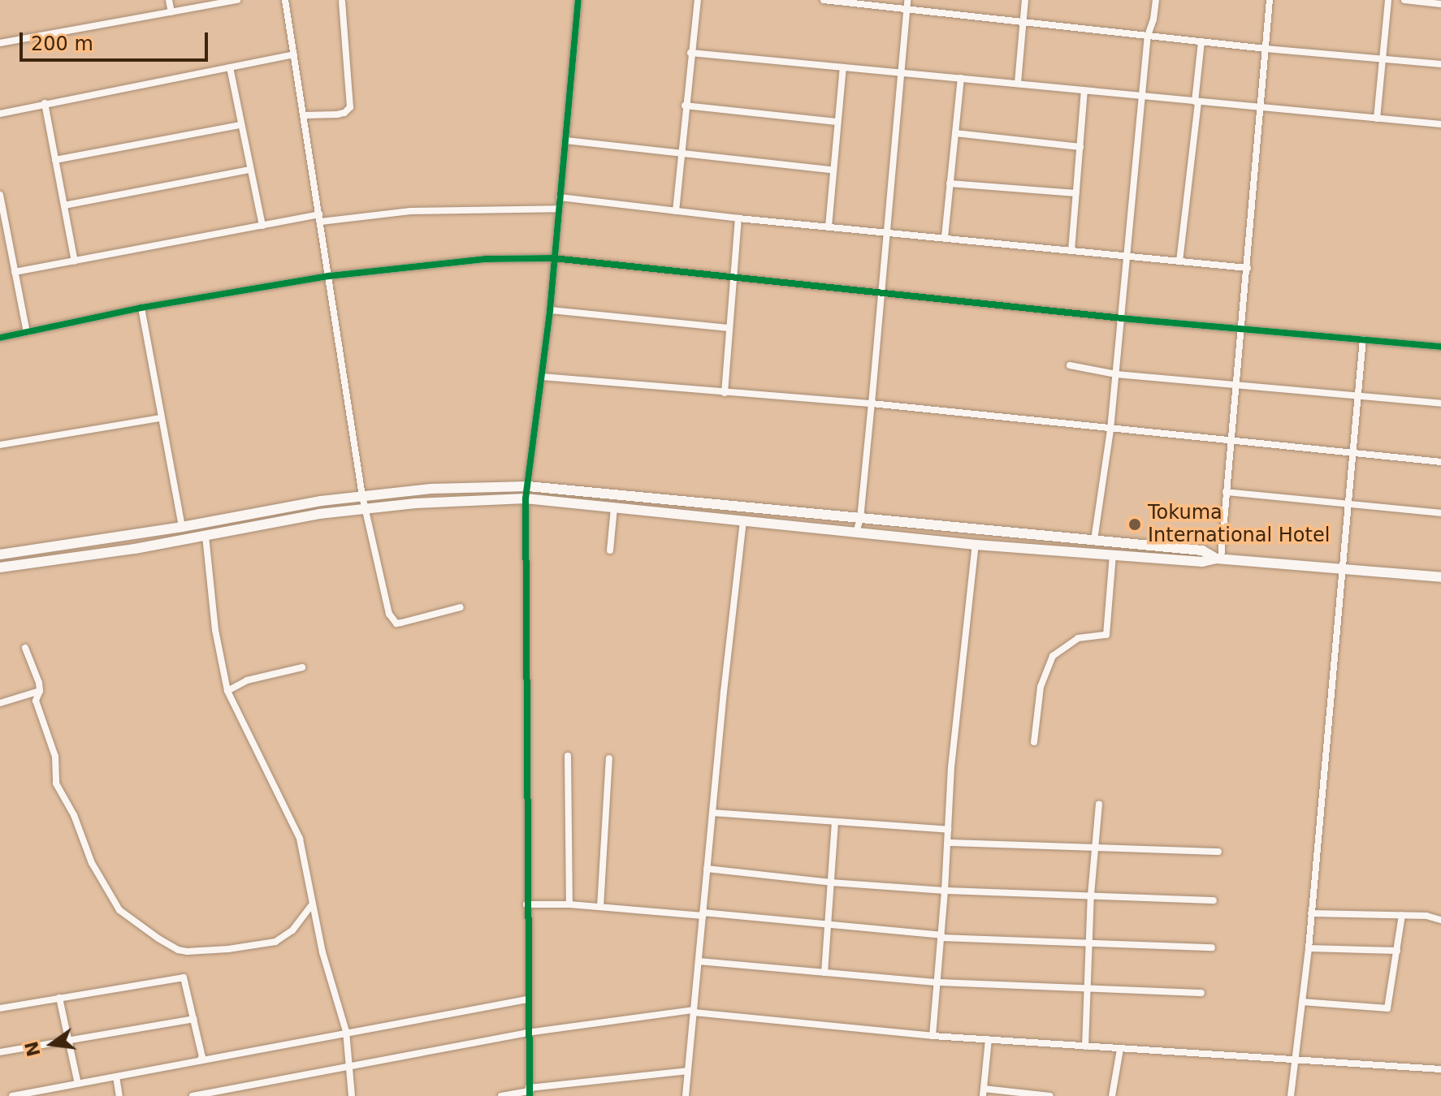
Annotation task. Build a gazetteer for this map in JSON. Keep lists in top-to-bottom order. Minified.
{"places":["Tokuma International Hotel"],"scale_bar":"200 m","north":"left"}
